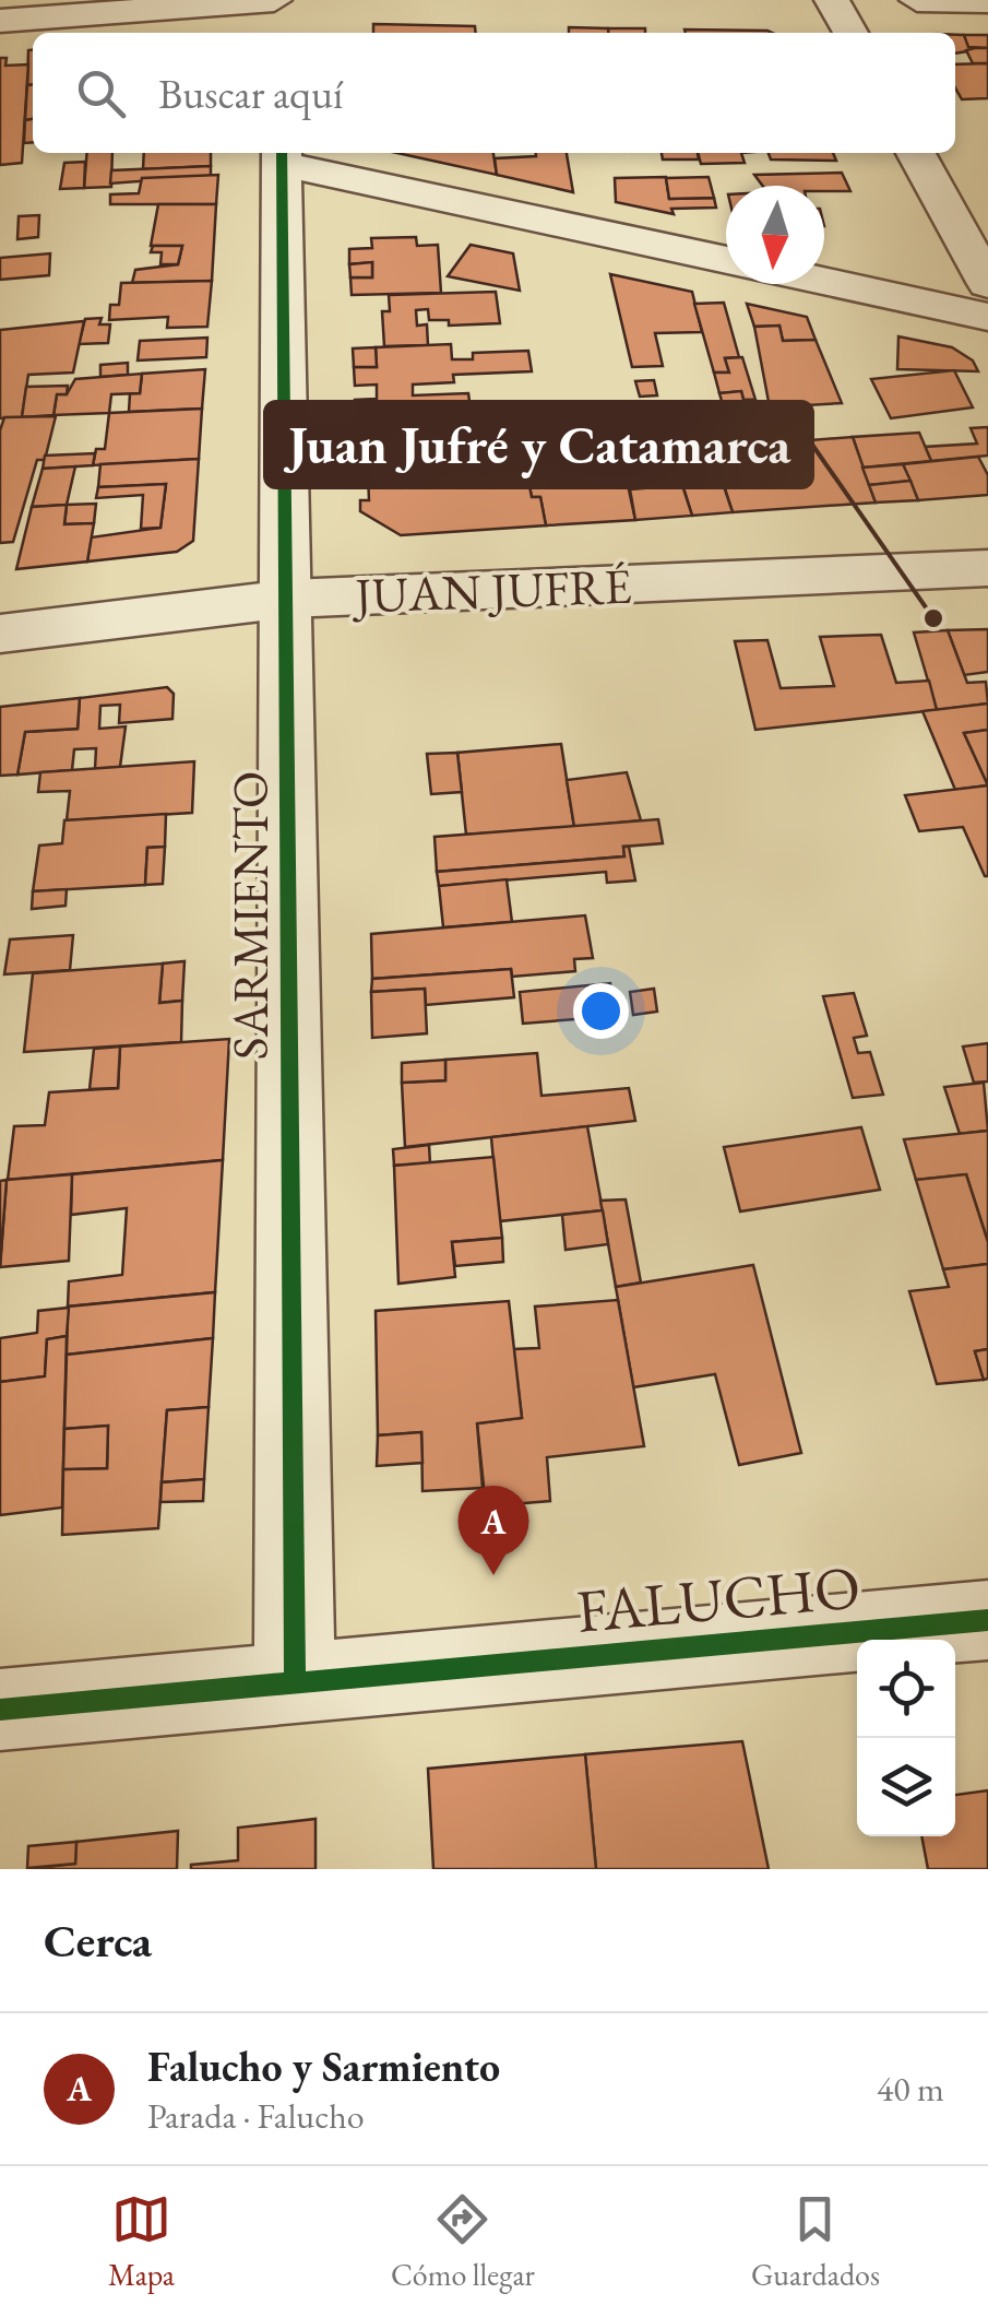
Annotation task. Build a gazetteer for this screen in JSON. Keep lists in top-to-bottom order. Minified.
{"streets":{"street":["JUAN JUFRÉ","SARMIENTO","FALUCHO"]},"crossings":[["JUAN JUFRÉ","SARMIENTO"],["SARMIENTO","FALUCHO"]],"places":["Juan Jufré y Catamarca"],"north":"bottom","page":{"search":"Buscar aquí","pins":"A","heading":"Cerca","list":[{"mark":"A","name":"Falucho y Sarmiento","note":"Parada · Falucho","value":"40 m"}],"nav":["Mapa","Cómo llegar","Guardados"]}}
